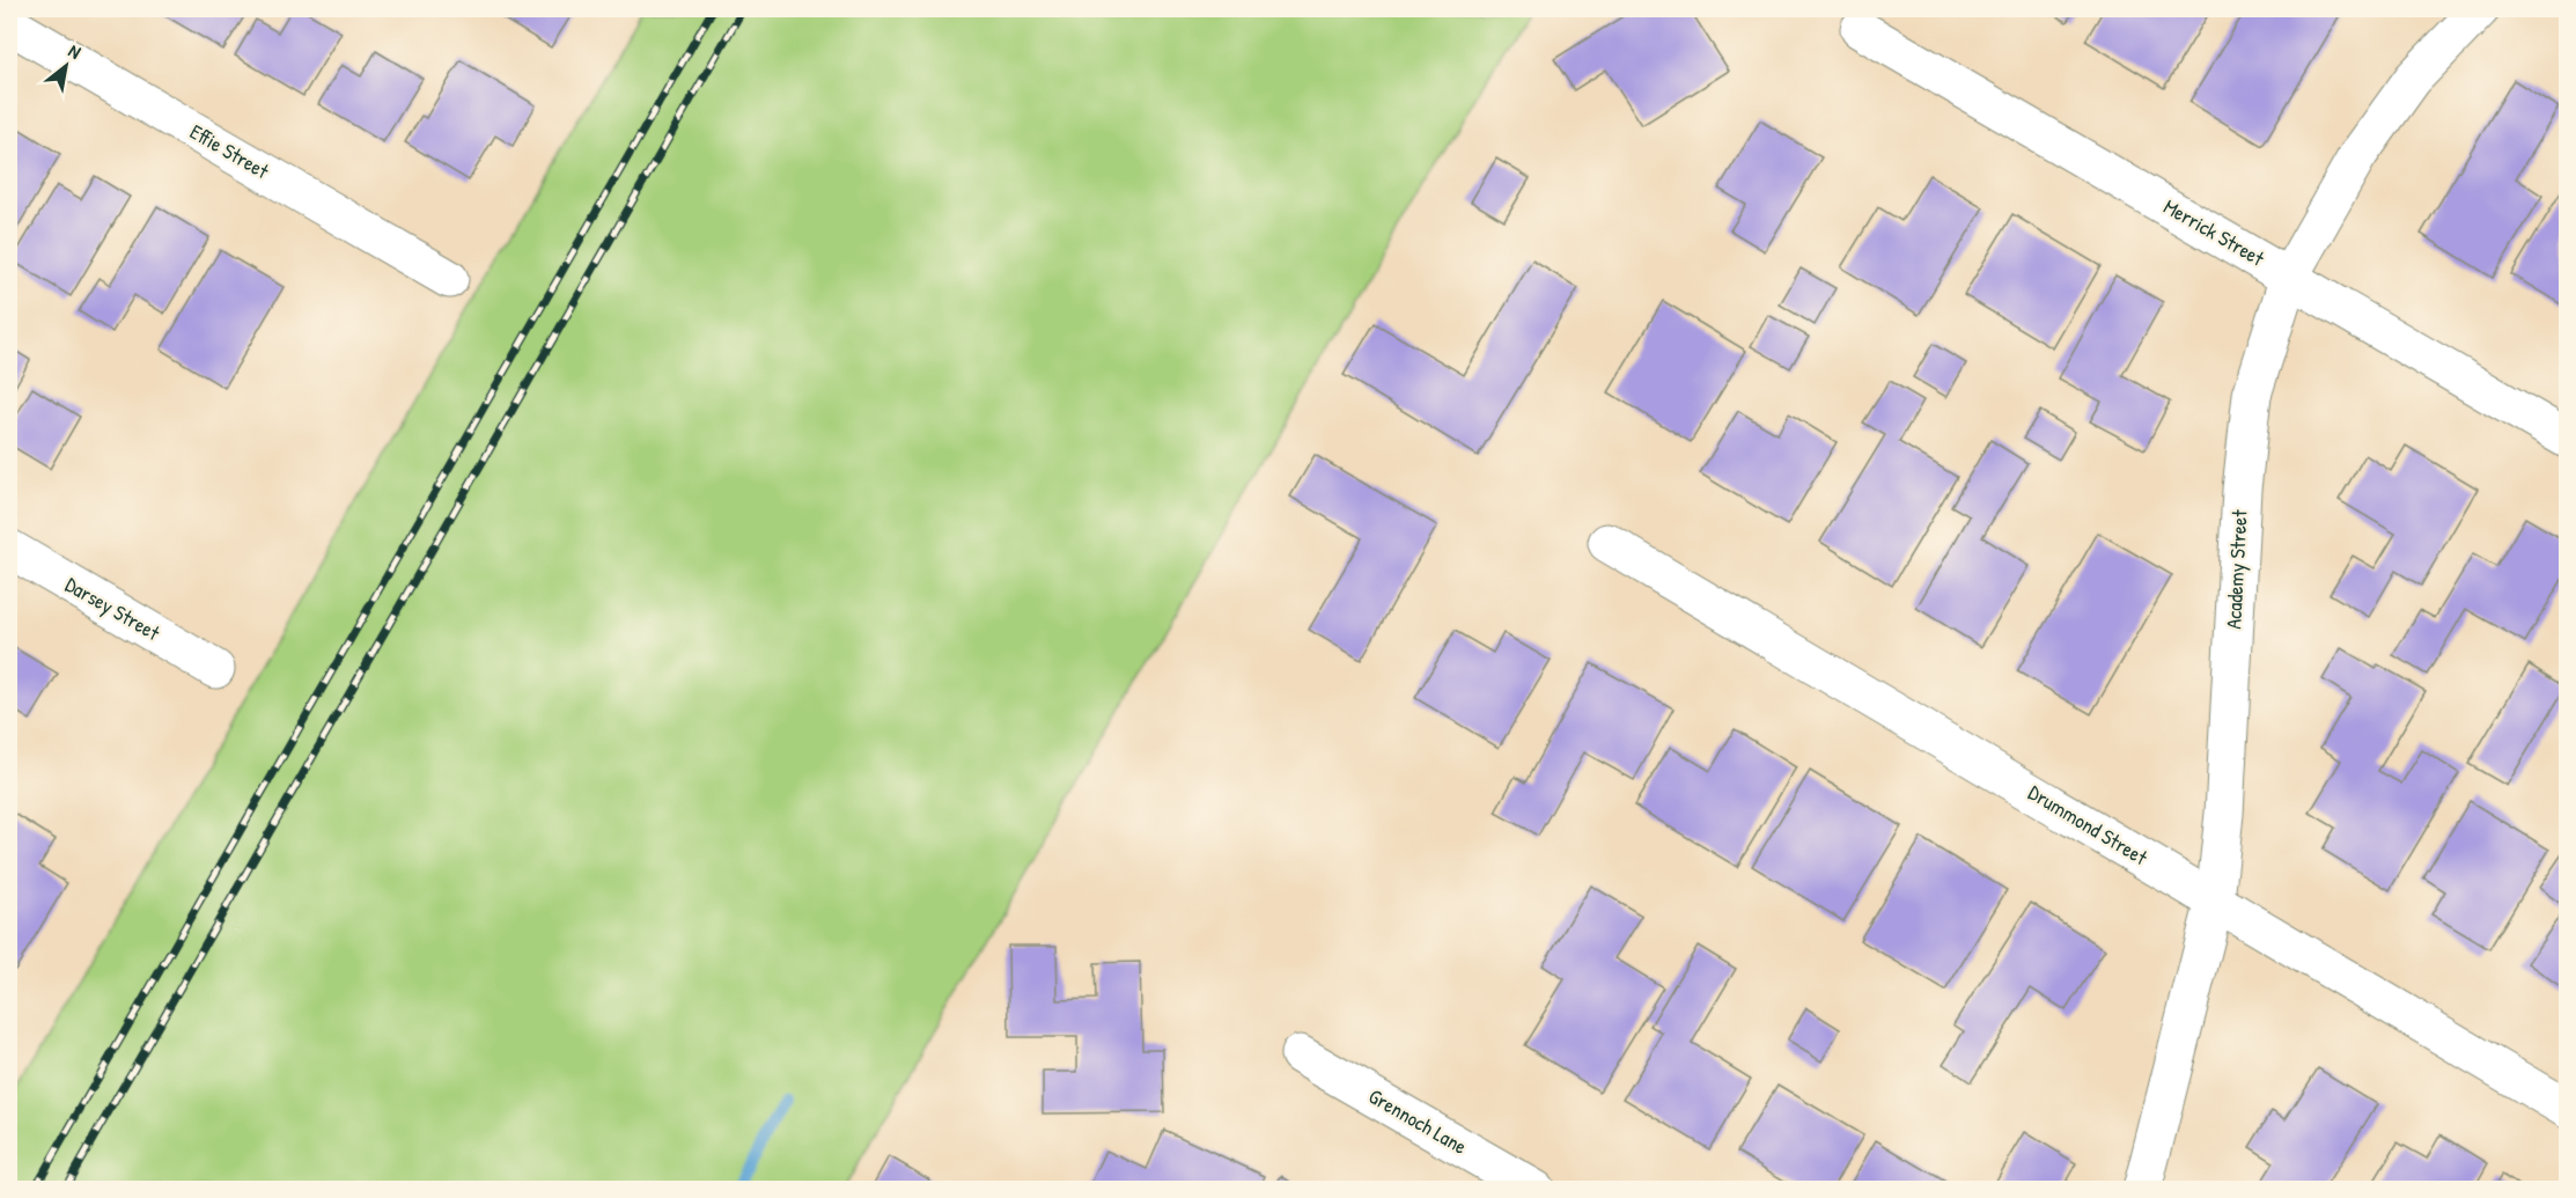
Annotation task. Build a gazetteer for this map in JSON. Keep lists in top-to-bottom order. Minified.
{"streets":{"street":["Effie Street","Merrick Street","Academy Street","Darsey Street","Drummond Street","Grennoch Lane"]},"crossings":[["Merrick Street","Academy Street"],["Academy Street","Drummond Street"]],"north":"top right"}
